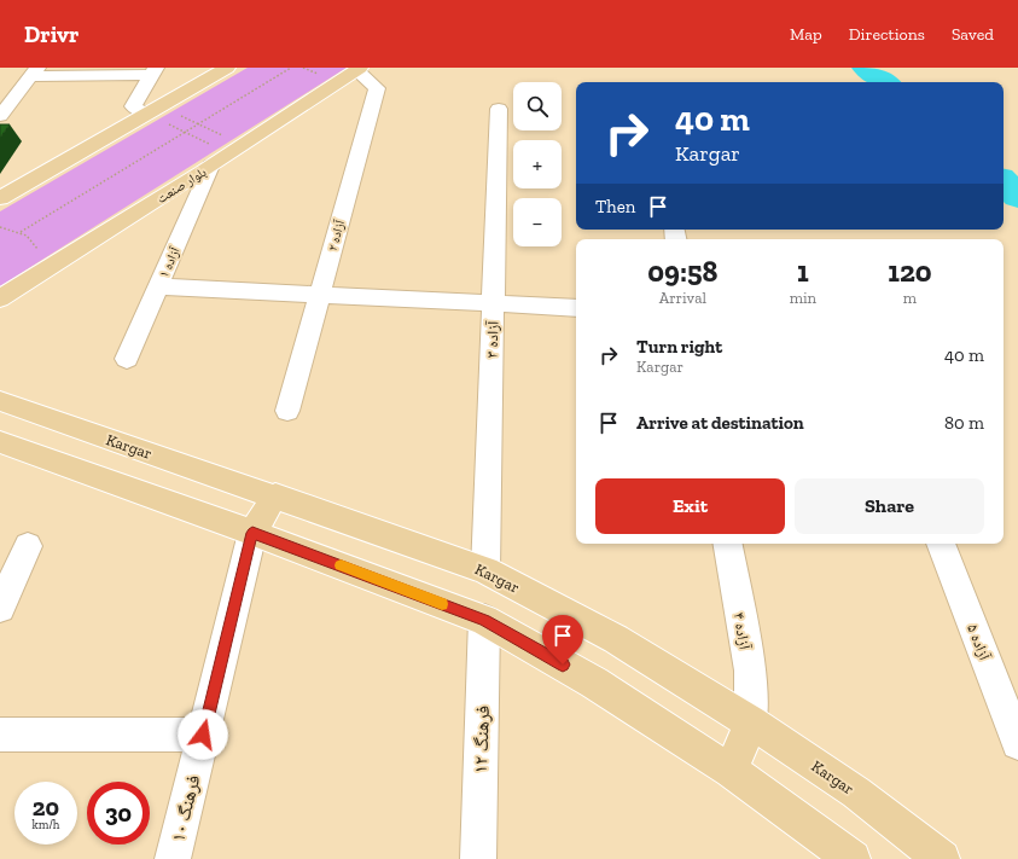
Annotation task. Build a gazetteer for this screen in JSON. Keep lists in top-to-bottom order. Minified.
{"streets":{"main road":["بلوار صنعت","Kargar"],"street":["آزاده ۲","آزاده ۱","آزاده ۳","آزاده ۴","آزاده ۵","فرهنگ ۱۲","فرهنگ ۱۰"]},"crossings":[["بلوار صنعت","آزاده ۲"],["بلوار صنعت","آزاده ۱"],["آزاده ۳","Kargar"],["Kargar","آزاده ۴"]],"page":{"header":"Drivr","nav":["Map","Directions","Saved"],"map_buttons":["+","−"],"turn":["40 m","Kargar"],"then":"Then","eta":["09:58","Arrival","1","min","120","m"],"list":[{"name":"Turn right","note":"Kargar","value":"40 m"},{"name":"Arrive at destination","value":"80 m"}],"buttons":["Exit","Share"],"speed":"20 km/h","limit":"30"}}
